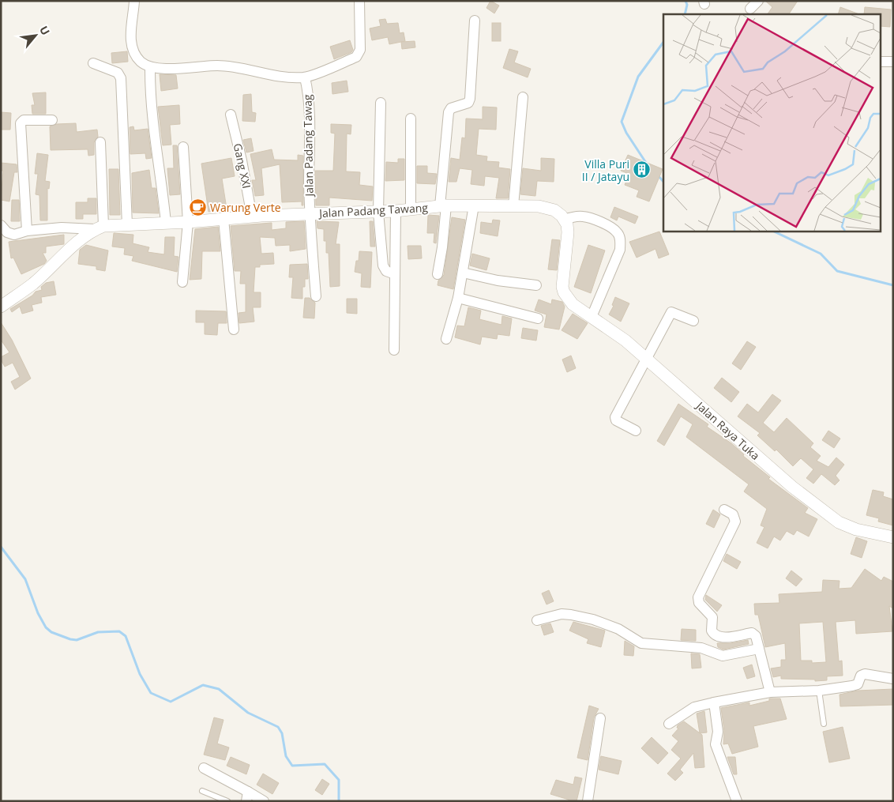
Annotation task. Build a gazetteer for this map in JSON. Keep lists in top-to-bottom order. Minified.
{"streets":{"street":["Jalan Padang Tawag","Gang XXI","Jalan Padang Tawang","Jalan Raya Tuka"]},"crossings":[["Jalan Padang Tawag","Jalan Padang Tawang"],["Gang XXI","Jalan Padang Tawang"],["Jalan Padang Tawang","Jalan Raya Tuka"]],"places":{"building":["Villa Puri II / Jatayu"],"cafe":["Warung Verte"]},"north":"top right"}
